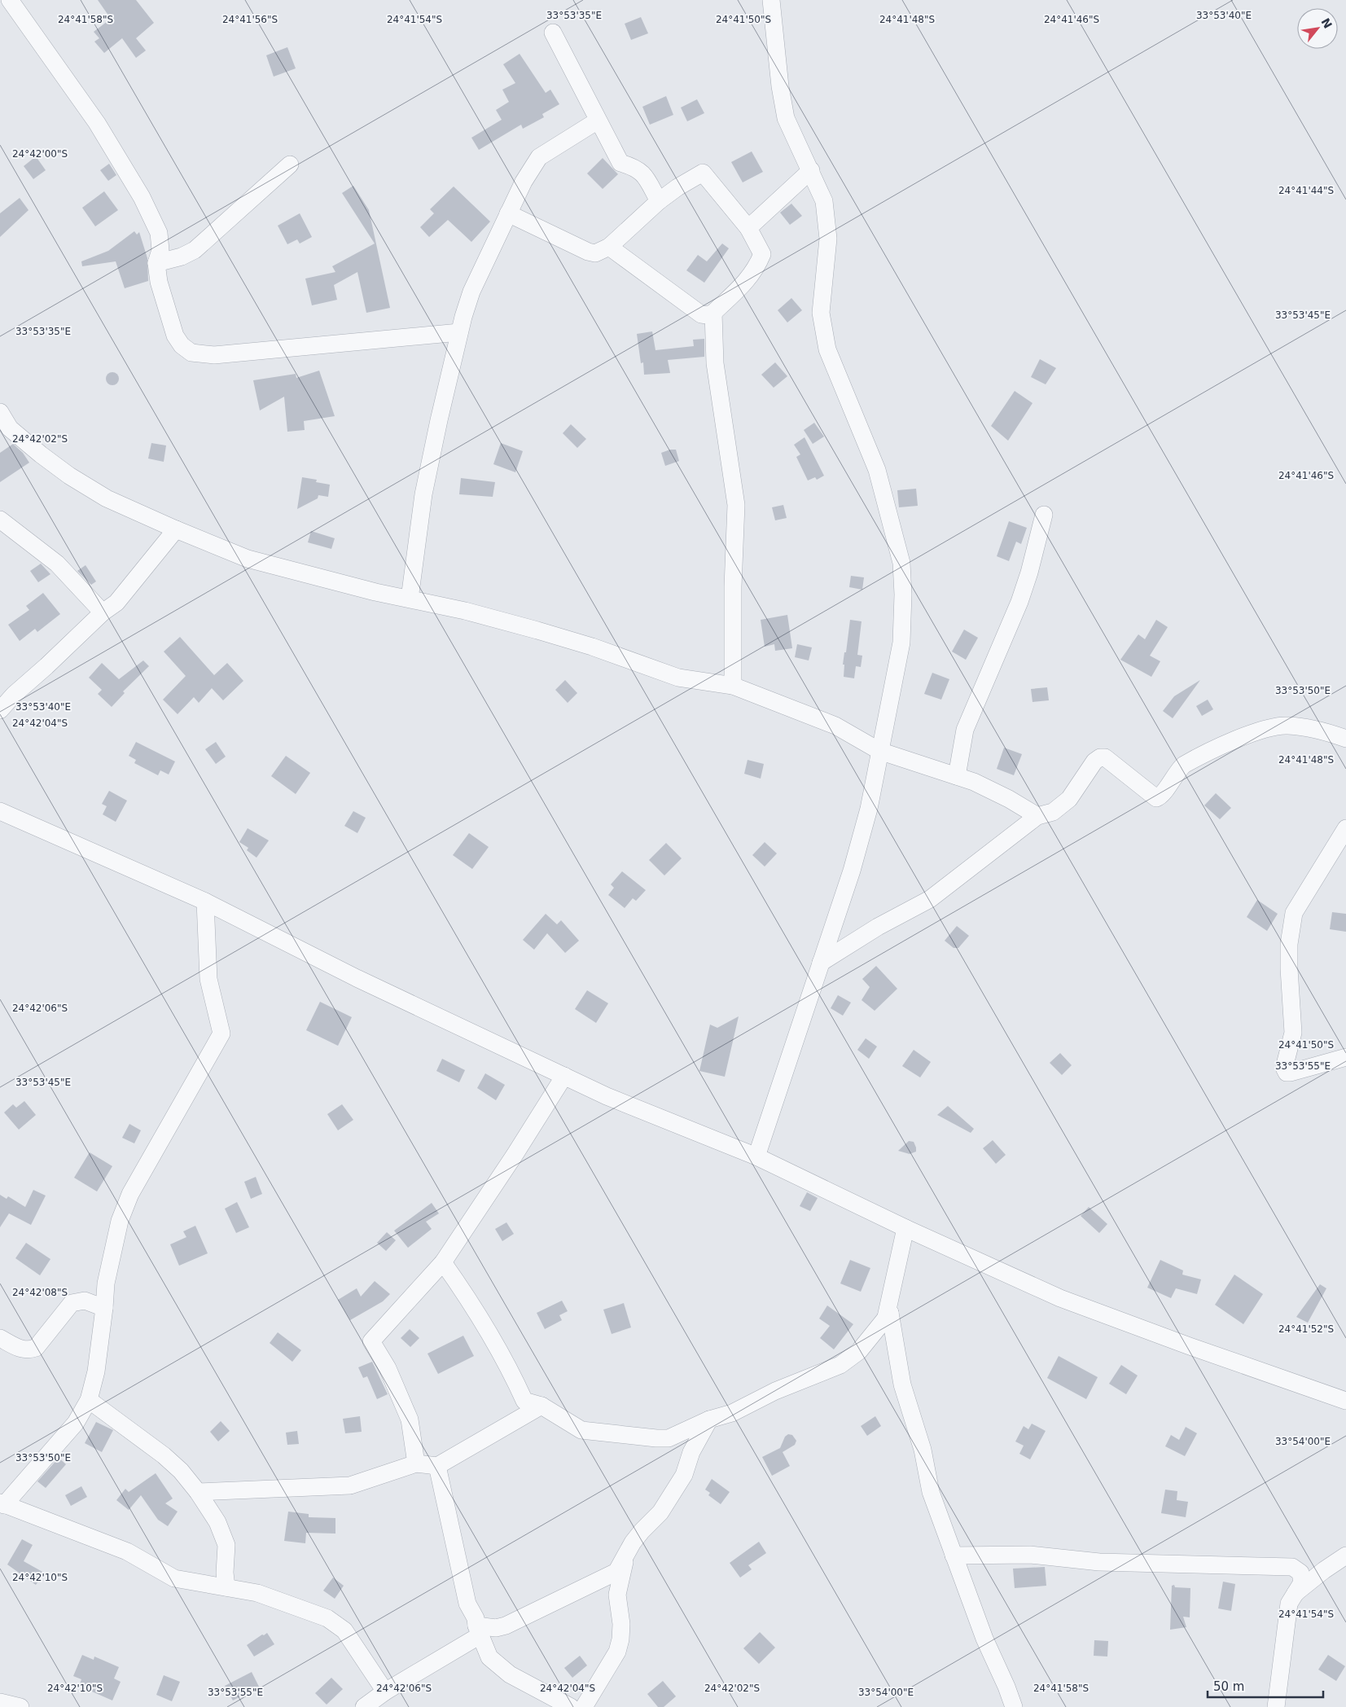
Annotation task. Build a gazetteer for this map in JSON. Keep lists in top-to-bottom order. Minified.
{"scale_bar":"50 m","north":"top right","coordinates":["33°53'40\"E","33°53'35\"E","24°41'56\"S","24°41'54\"S","24°41'50\"S","24°41'48\"S","24°41'58\"S","24°41'46\"S","24°42'00\"S","24°41'44\"S","33°53'45\"E","24°42'02\"S","33°53'50\"E","24°42'04\"S","24°42'06\"S","33°53'55\"E","24°42'08\"S","24°41'52\"S","33°54'00\"E","24°42'10\"S"]}
